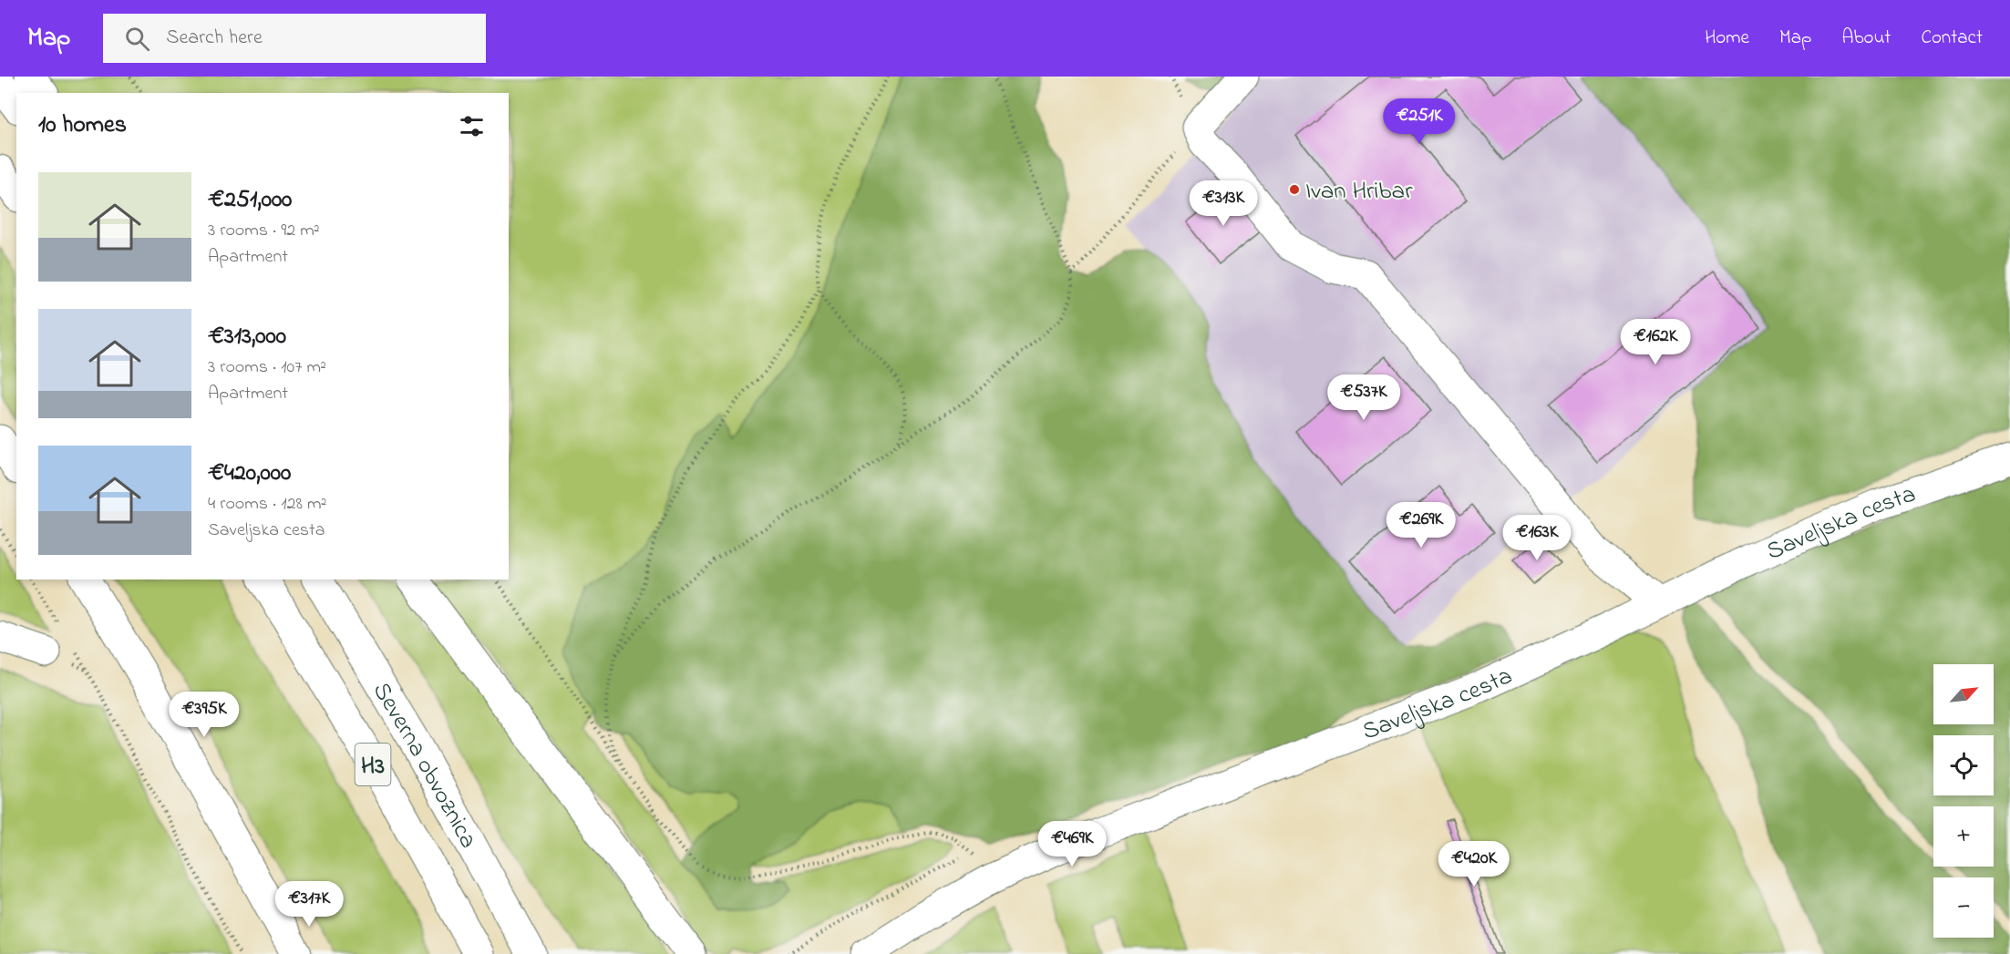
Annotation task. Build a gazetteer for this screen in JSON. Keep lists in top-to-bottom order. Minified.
{"streets":{"main road":["Saveljska cesta","H3","Severna obvoznica"]},"places":["Ivan Hribar"],"north":"top right","page":{"header":"Map","search":"Search here","nav":["Home","Map","About","Contact"],"heading":"10 homes","price":["€251K","€313K","€162K","€537K","€269K","€163K","€395K","€469K","€420K","€317K"],"list":[{"name":"€251,000","note":"3 rooms · 92 m² · Apartment"},{"name":"€313,000","note":"3 rooms · 107 m² · Apartment"},{"name":"€420,000","note":"4 rooms · 128 m² · Saveljska cesta"}],"map_buttons":["+","−"]}}
